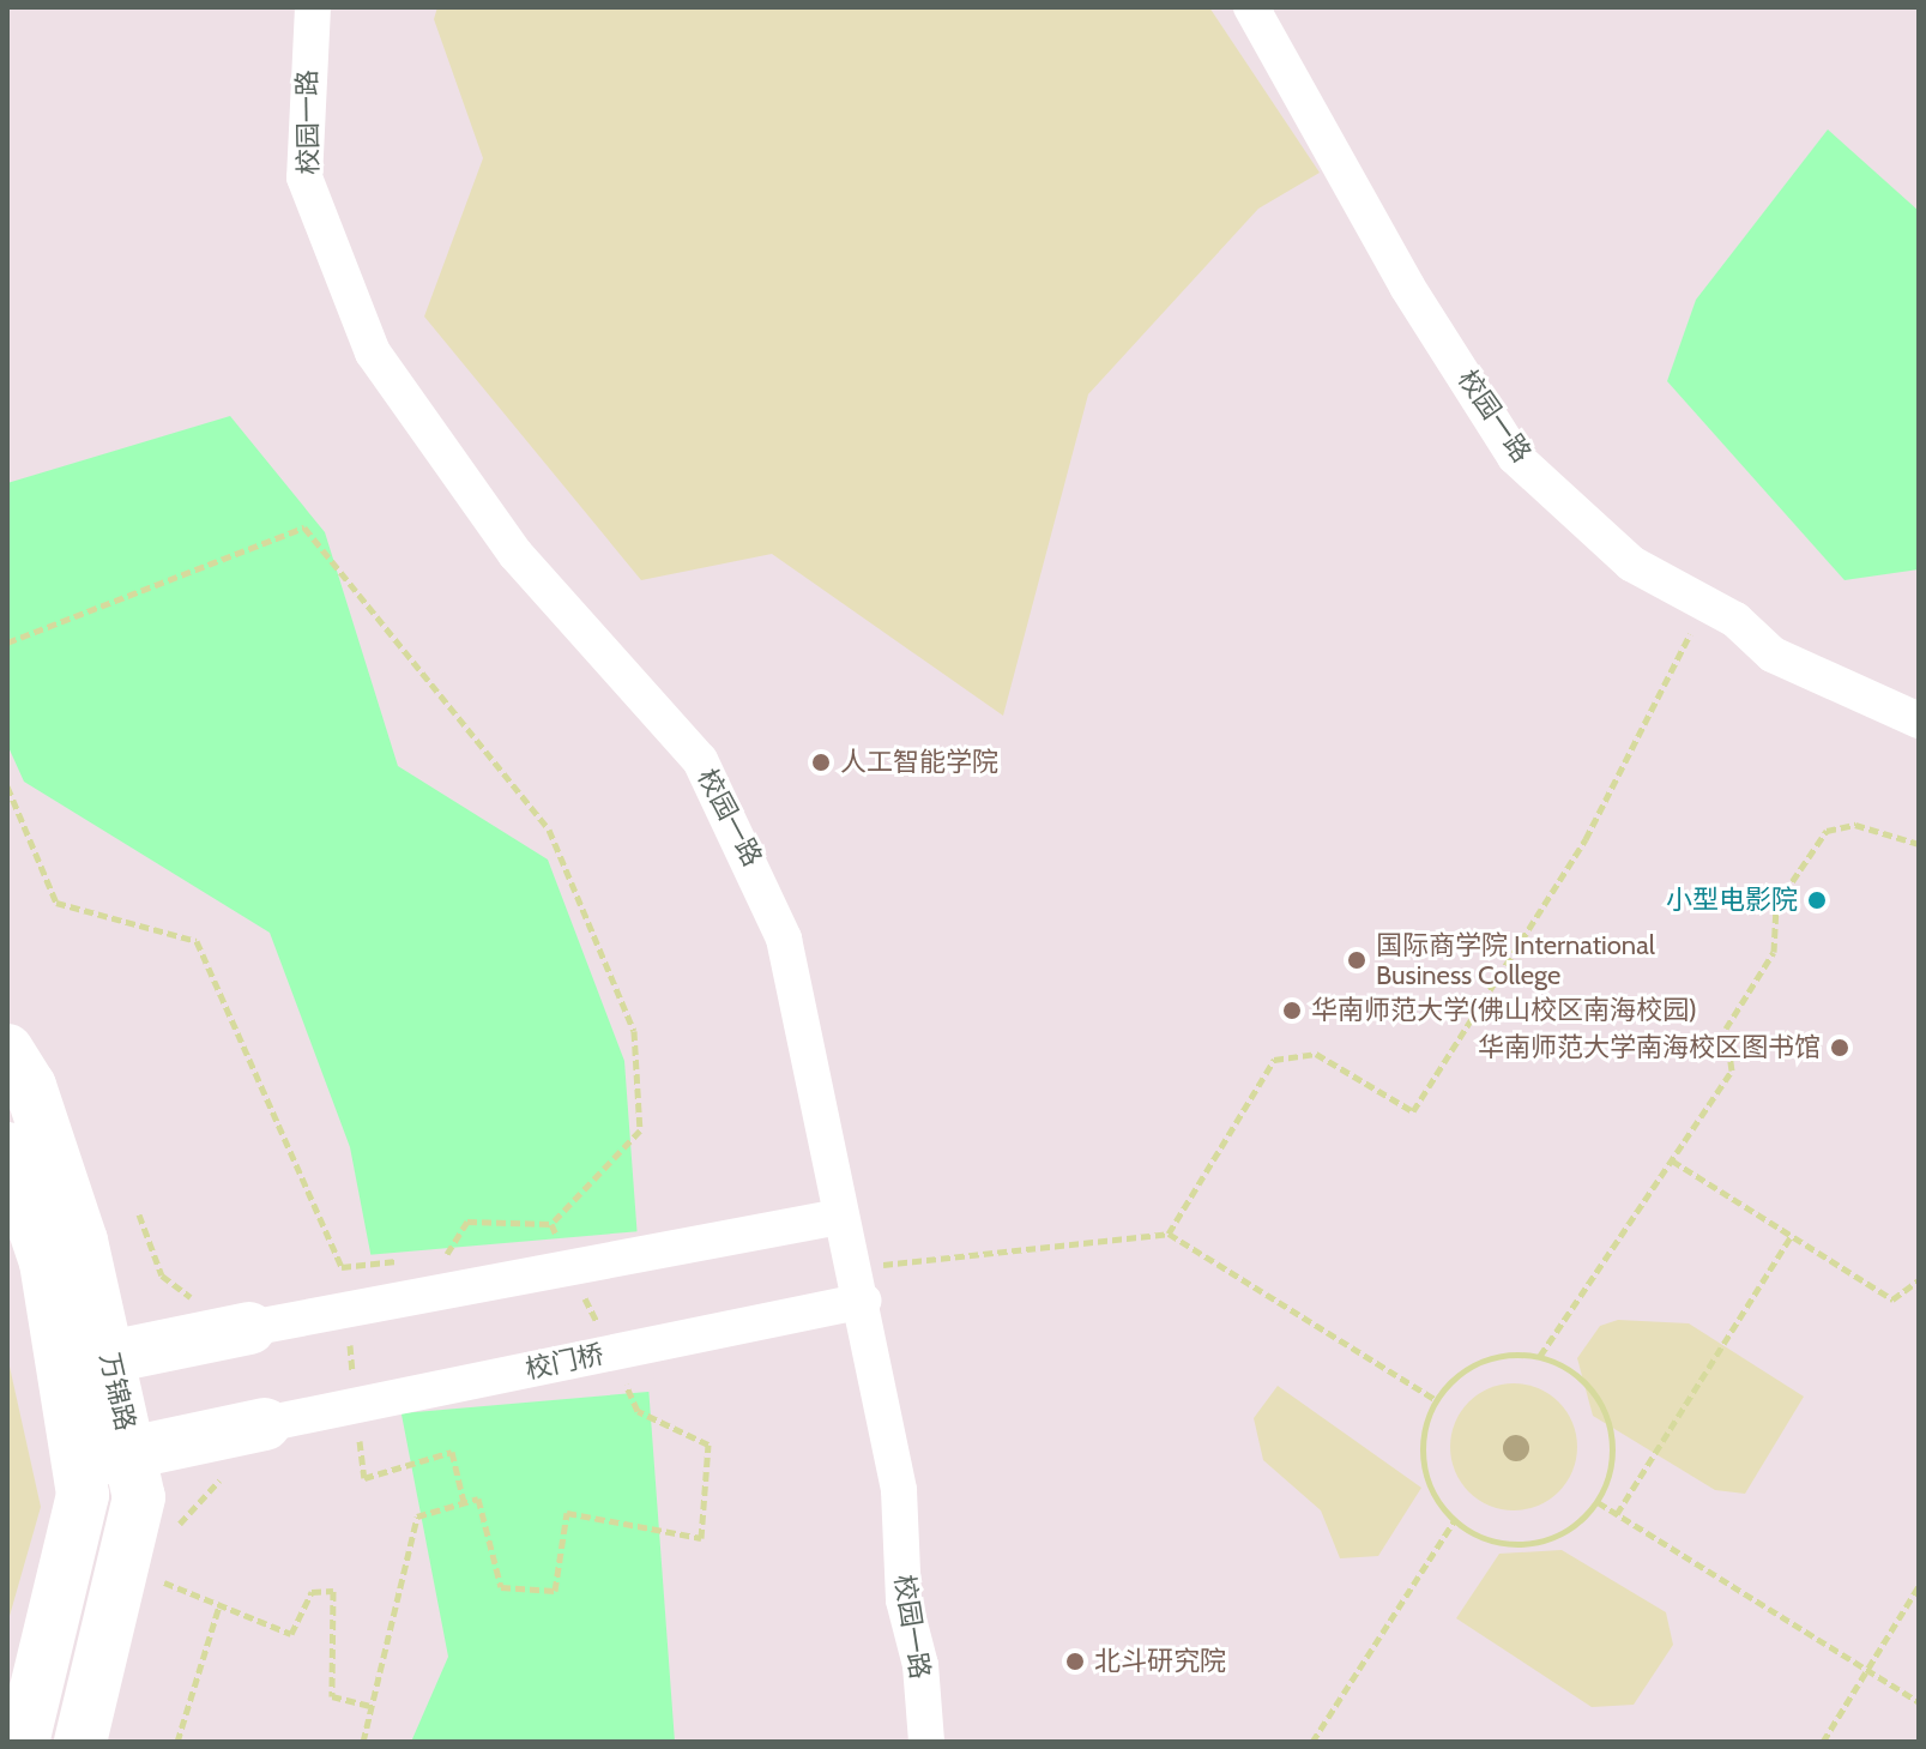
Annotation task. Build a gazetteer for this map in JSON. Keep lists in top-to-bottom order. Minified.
{"streets":{"street":["校园一路","校门桥","万锦路"]},"crossings":[["校园一路","校门桥"]],"places":["人工智能学院","小型电影院","国际商学院 International Business College","华南师范大学(佛山校区南海校园)","华南师范大学南海校区图书馆","北斗研究院"]}
